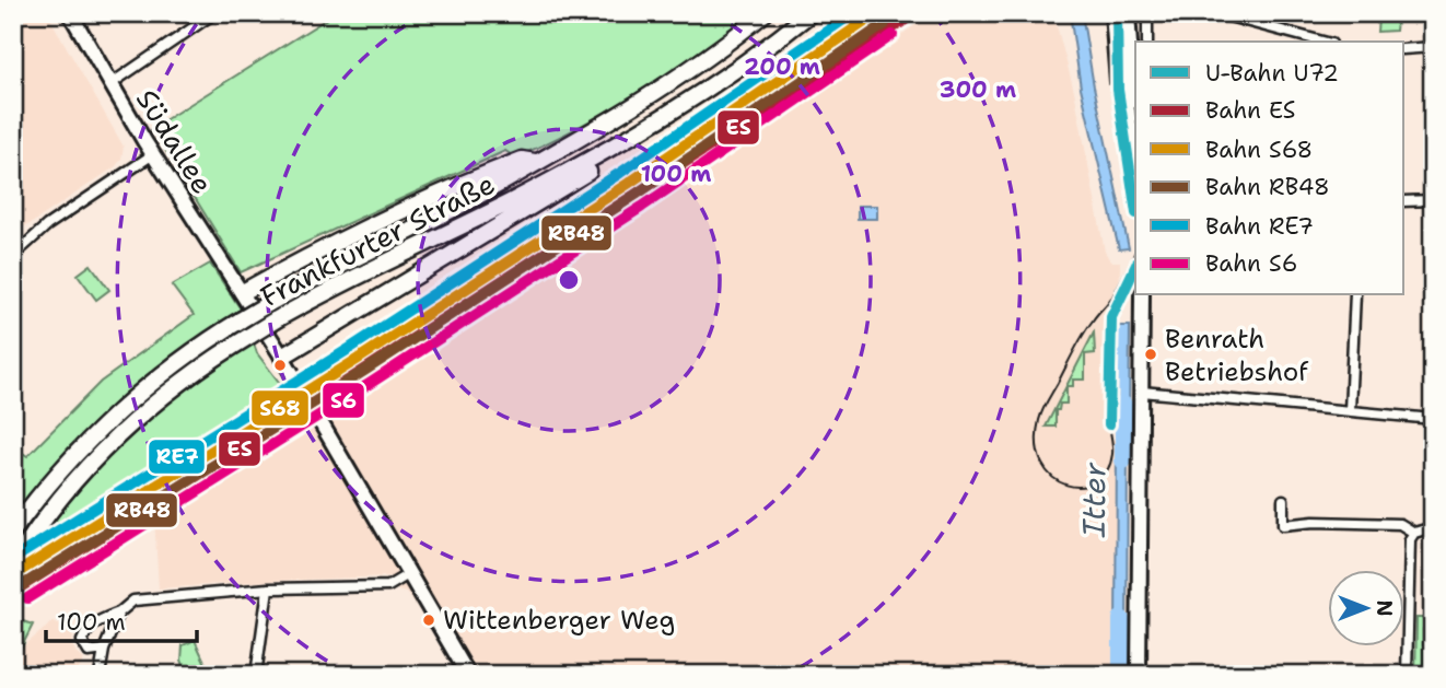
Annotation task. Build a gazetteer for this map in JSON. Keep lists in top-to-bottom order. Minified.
{"streets":{"highway":["Frankfurter Straße"],"main road":["Südallee"]},"water":["Itter"],"places":["Benrath Betriebshof","Wittenberger Weg"],"lines":["metro line U72","rail line ES","rail line S68","rail line RE7","rail line RB48","rail line S6"],"legend":["U-Bahn U72","Bahn ES","Bahn S68","Bahn RB48","Bahn RE7","Bahn S6"],"scale_bar":"100 m","north":"right","rings":["200 m","300 m","100 m"]}
